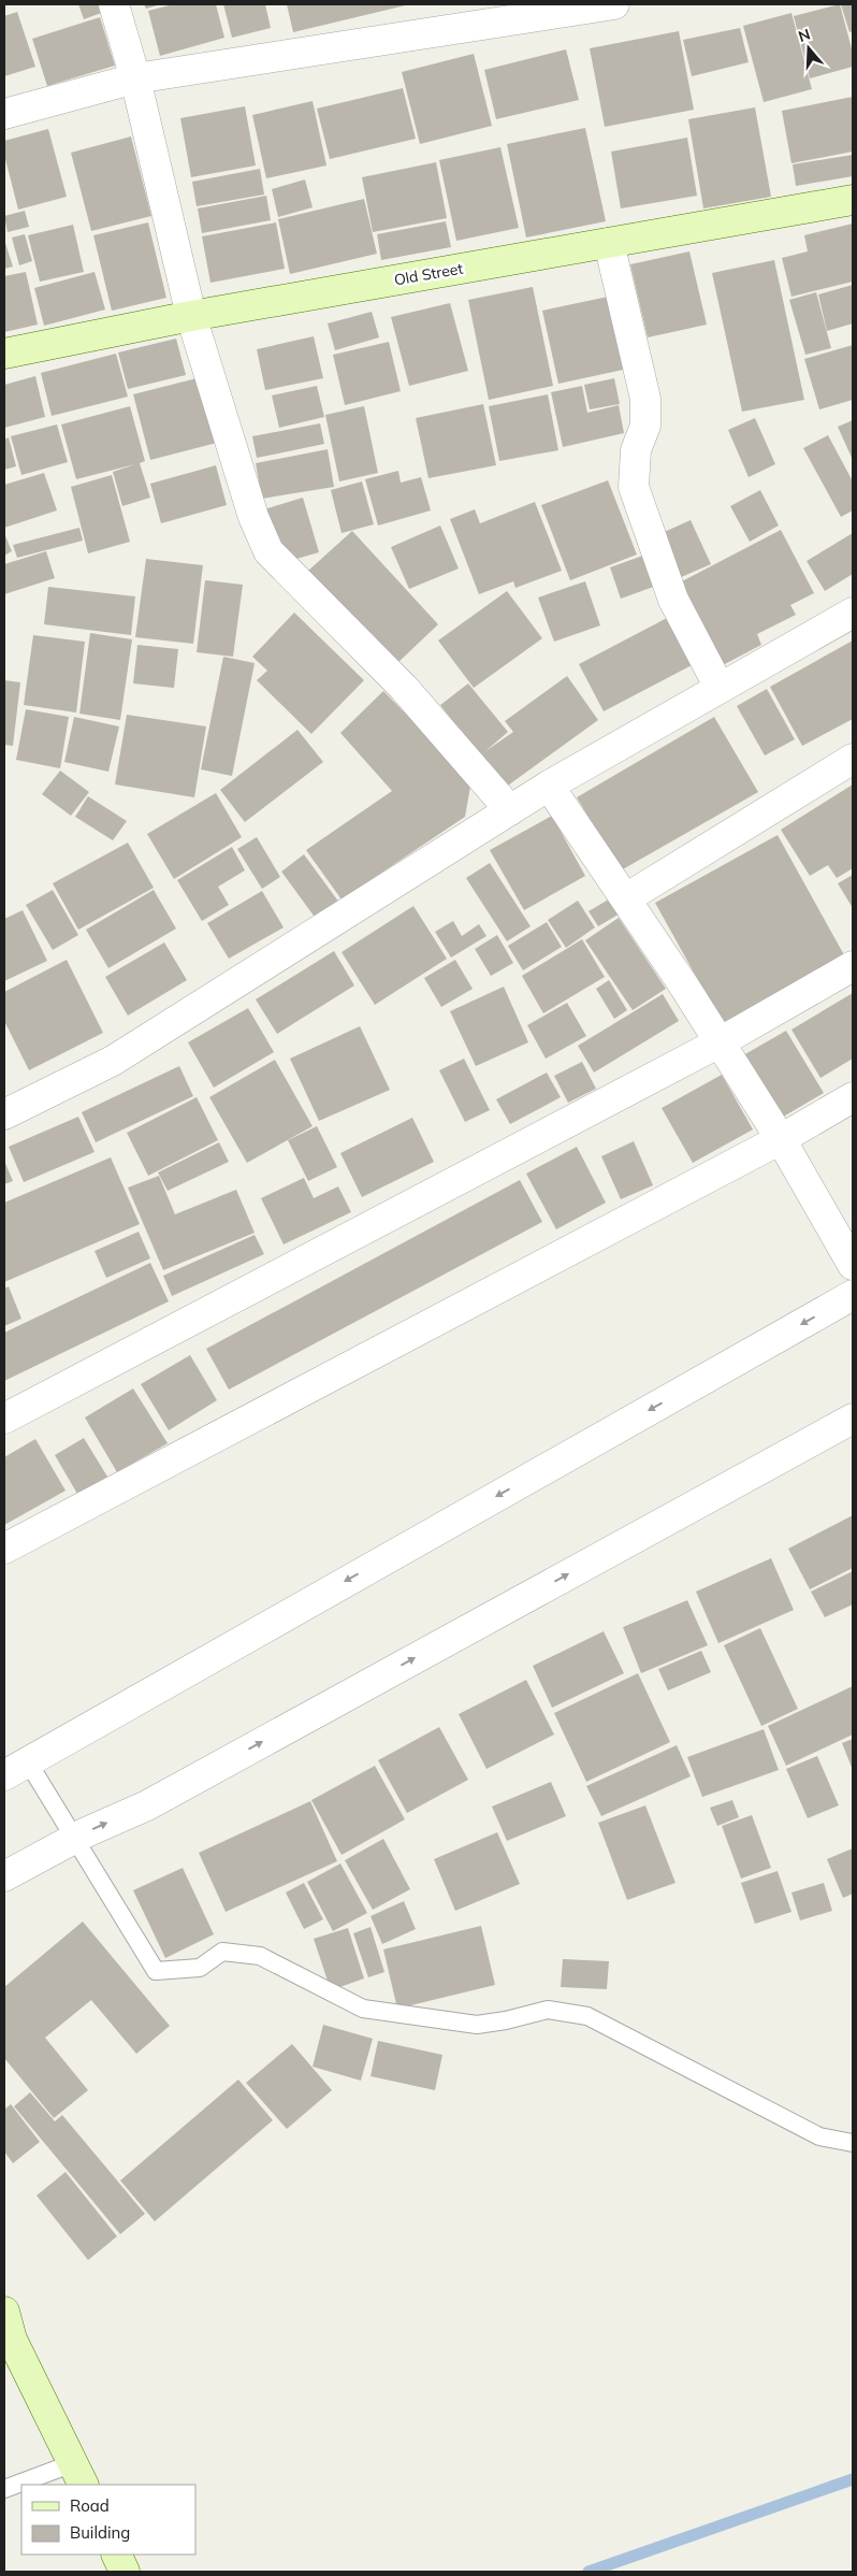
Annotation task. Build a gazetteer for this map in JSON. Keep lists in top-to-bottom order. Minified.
{"streets":{"street":["Old Street"]},"legend":["Road","Building"],"north":"top"}
